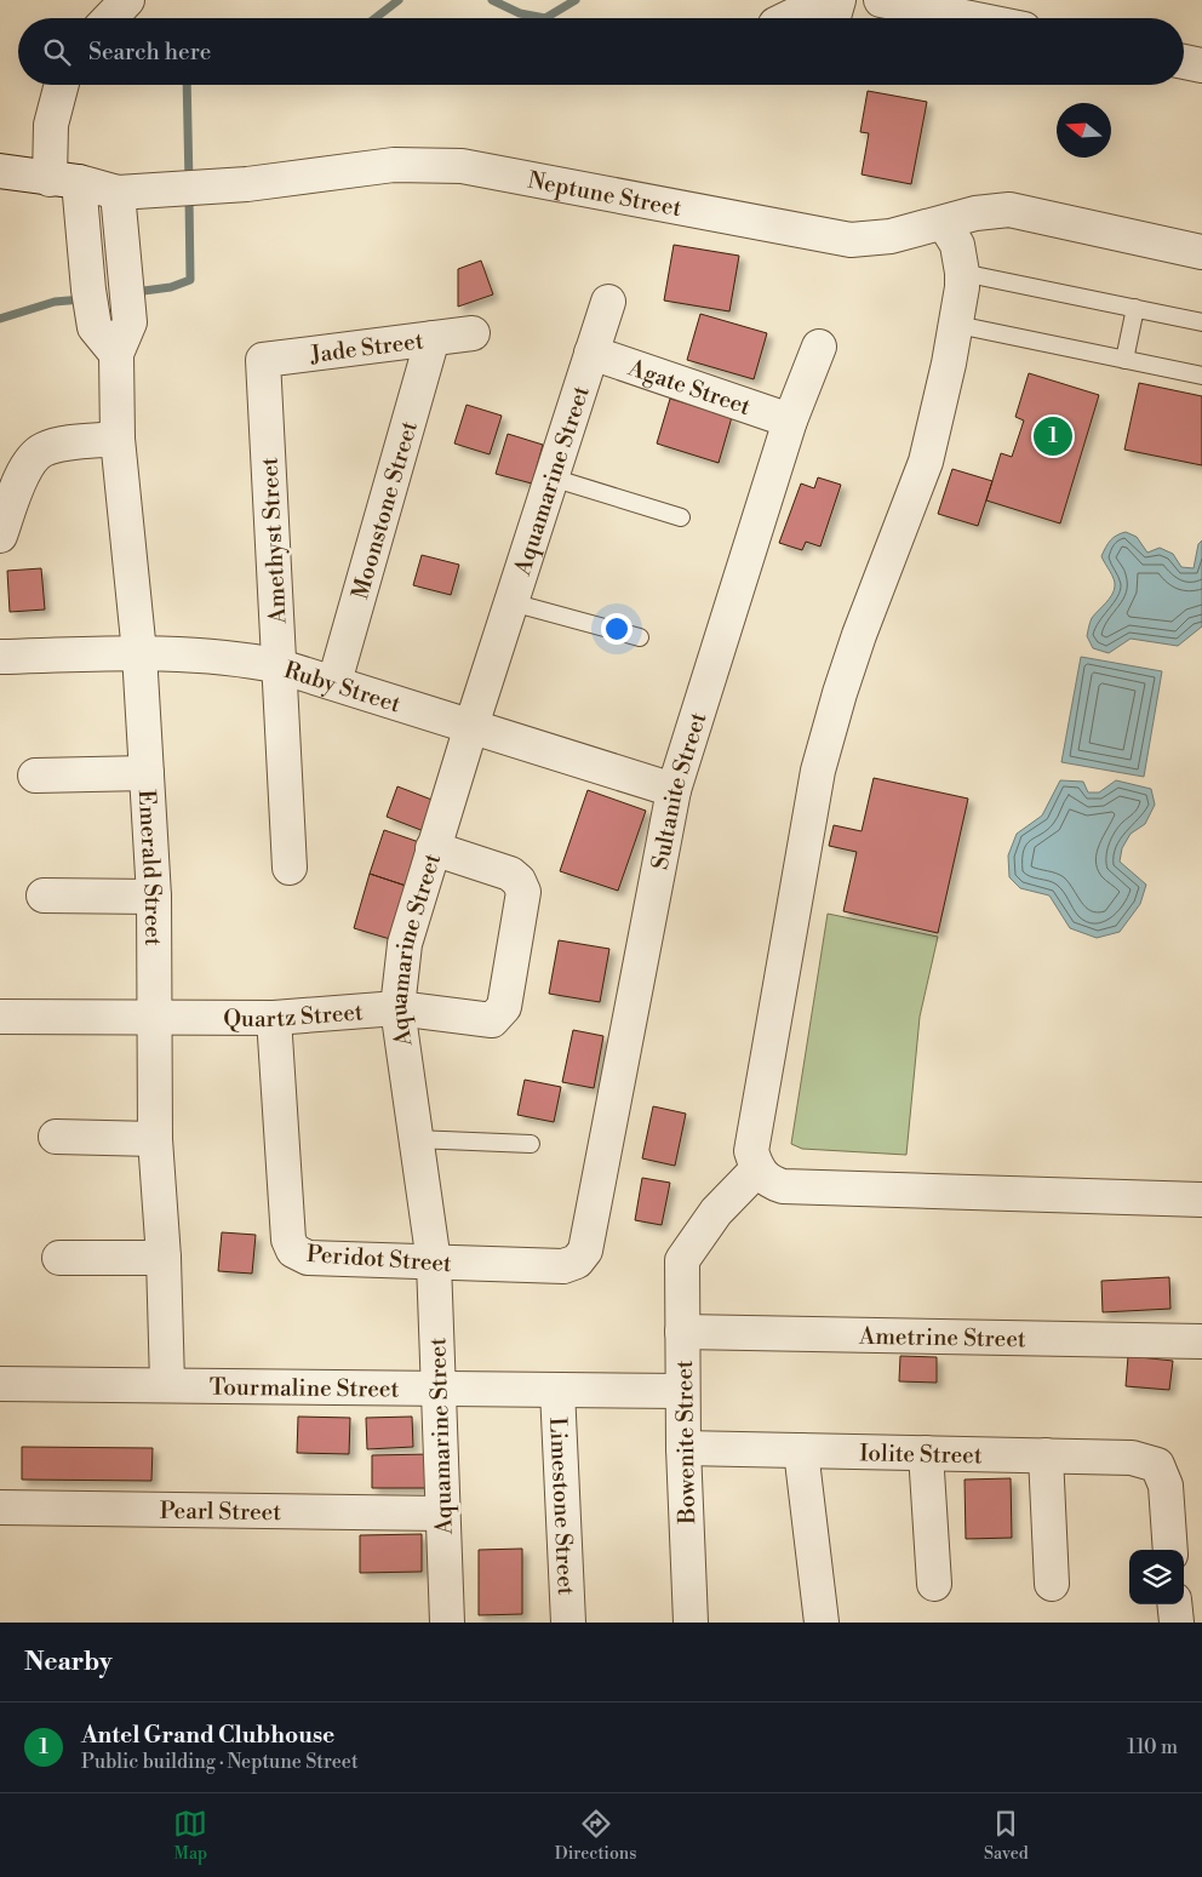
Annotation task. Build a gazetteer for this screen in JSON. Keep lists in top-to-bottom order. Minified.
{"streets":{"street":["Neptune Street","Jade Street","Agate Street","Aquamarine Street","Moonstone Street","Amethyst Street","Ruby Street","Sultanite Street","Emerald Street","Quartz Street","Peridot Street","Ametrine Street","Tourmaline Street","Bowenite Street","Iolite Street","Limestone Street","Pearl Street"]},"crossings":[["Neptune Street","Emerald Street"],["Jade Street","Moonstone Street"],["Jade Street","Amethyst Street"],["Agate Street","Aquamarine Street"],["Agate Street","Sultanite Street"],["Aquamarine Street","Ruby Street"],["Aquamarine Street","Quartz Street"],["Aquamarine Street","Peridot Street"],["Aquamarine Street","Tourmaline Street"],["Aquamarine Street","Pearl Street"],["Moonstone Street","Ruby Street"],["Amethyst Street","Ruby Street"],["Ruby Street","Sultanite Street"],["Ruby Street","Emerald Street"],["Sultanite Street","Peridot Street"],["Emerald Street","Quartz Street"],["Emerald Street","Tourmaline Street"],["Quartz Street","Peridot Street"],["Ametrine Street","Bowenite Street"],["Tourmaline Street","Bowenite Street"],["Tourmaline Street","Limestone Street"],["Bowenite Street","Iolite Street"]],"north":"left","page":{"search":"Search here","pins":"1","heading":"Nearby","list":[{"mark":"1","name":"Antel Grand Clubhouse","note":"Public building · Neptune Street","value":"110 m"}],"nav":["Map","Directions","Saved"]}}
